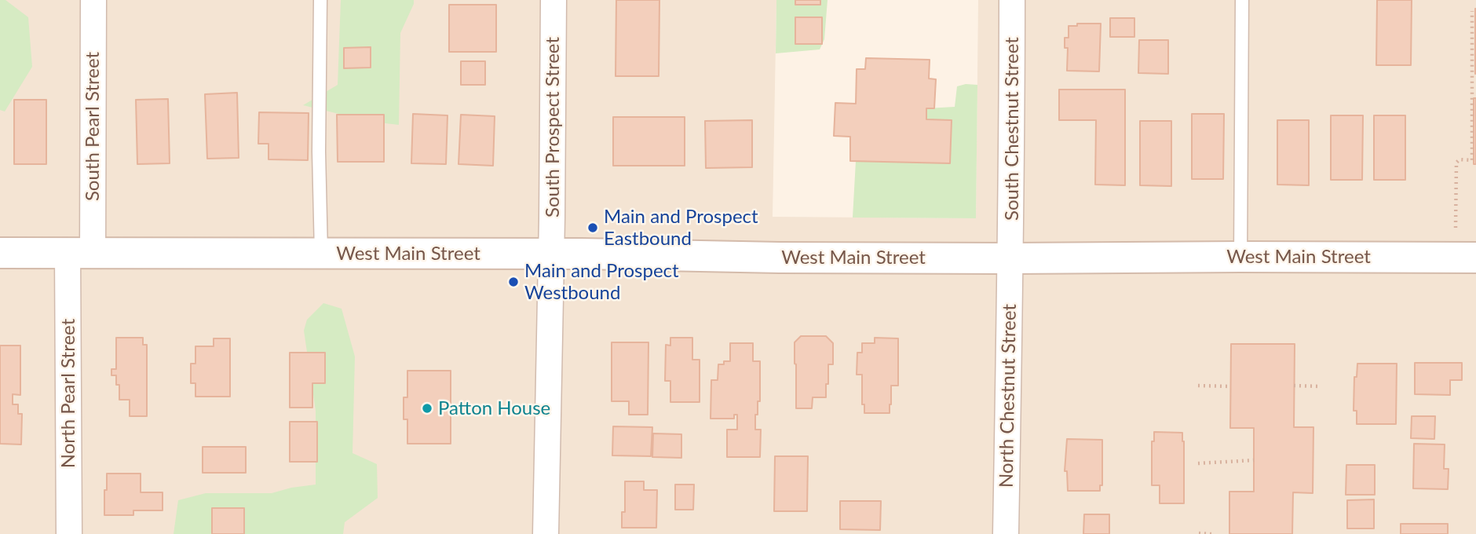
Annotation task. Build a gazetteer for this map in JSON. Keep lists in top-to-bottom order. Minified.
{"streets":{"main road":["West Main Street"],"street":["South Pearl Street","South Prospect Street","South Chestnut Street","North Pearl Street","North Chestnut Street"]},"crossings":[["South Pearl Street","West Main Street"],["South Pearl Street","North Pearl Street"],["South Prospect Street","West Main Street"],["South Chestnut Street","West Main Street"],["South Chestnut Street","North Chestnut Street"],["West Main Street","North Pearl Street"],["West Main Street","North Chestnut Street"]],"places":["Main and Prospect Eastbound","Main and Prospect Westbound","Patton House"]}
